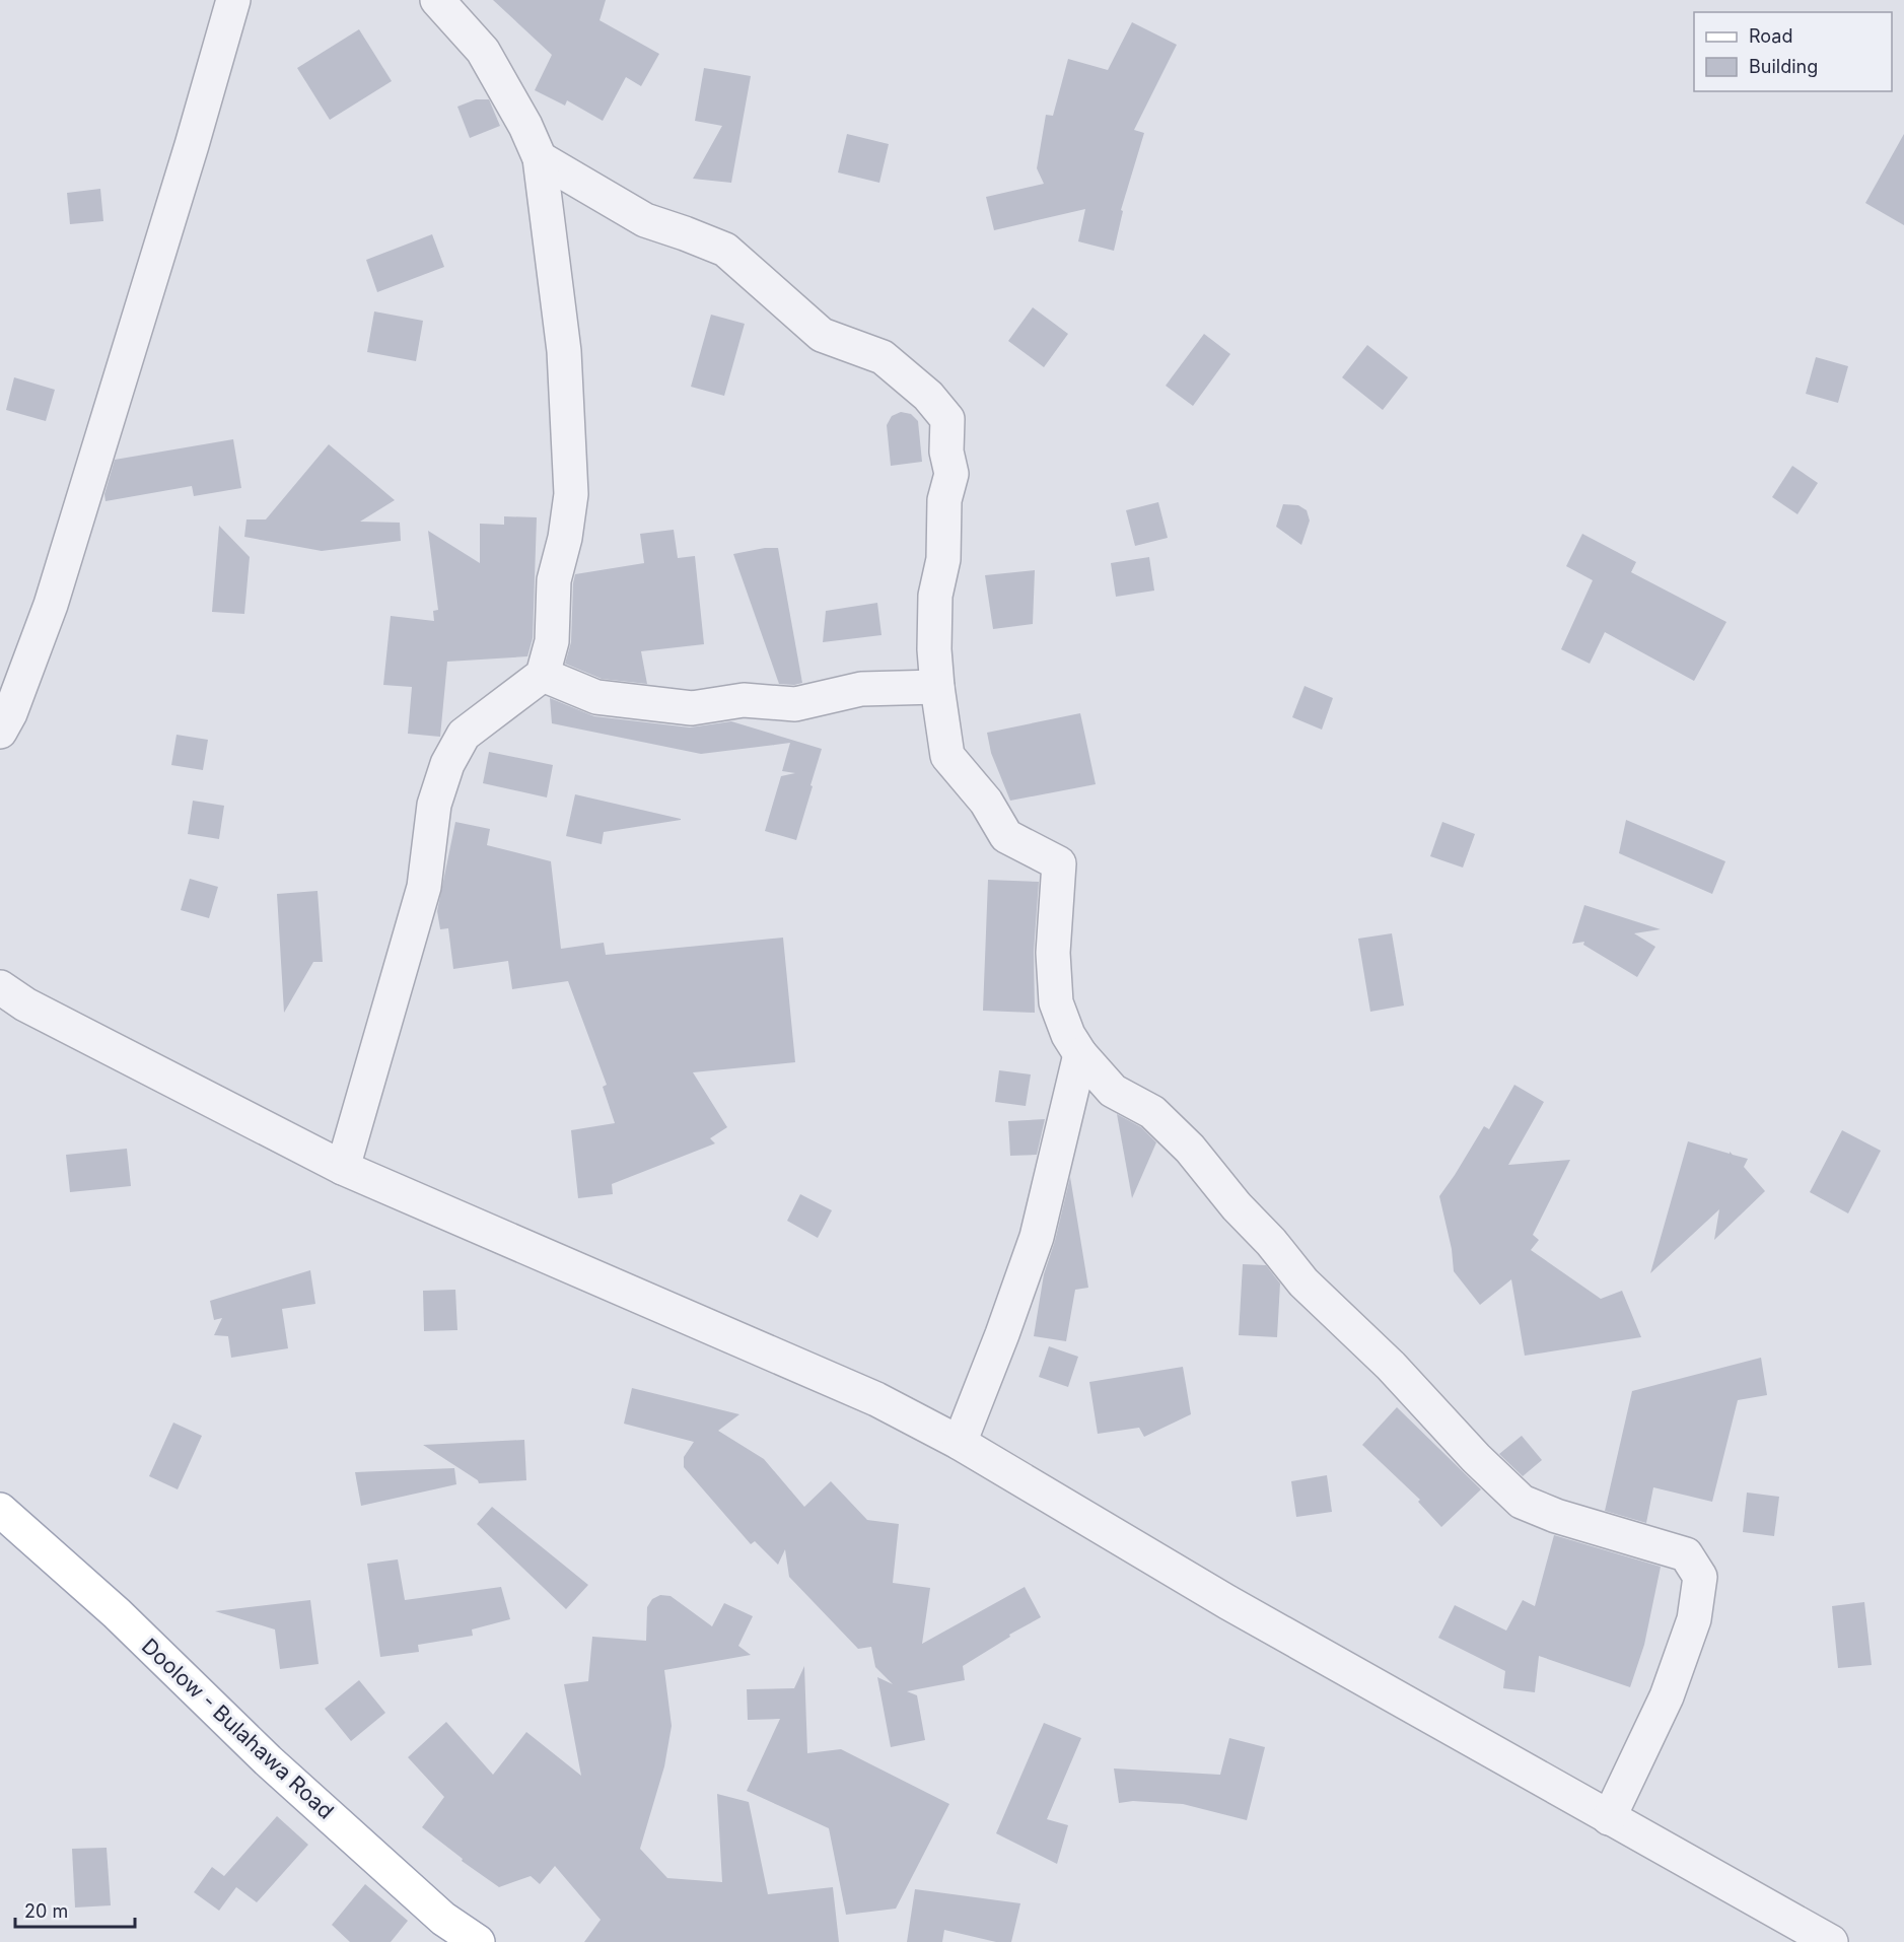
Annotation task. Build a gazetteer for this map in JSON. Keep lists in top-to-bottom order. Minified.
{"streets":{"main road":["Doolow - Bulahawa Road"]},"legend":["Road","Building"],"scale_bar":"20 m"}
